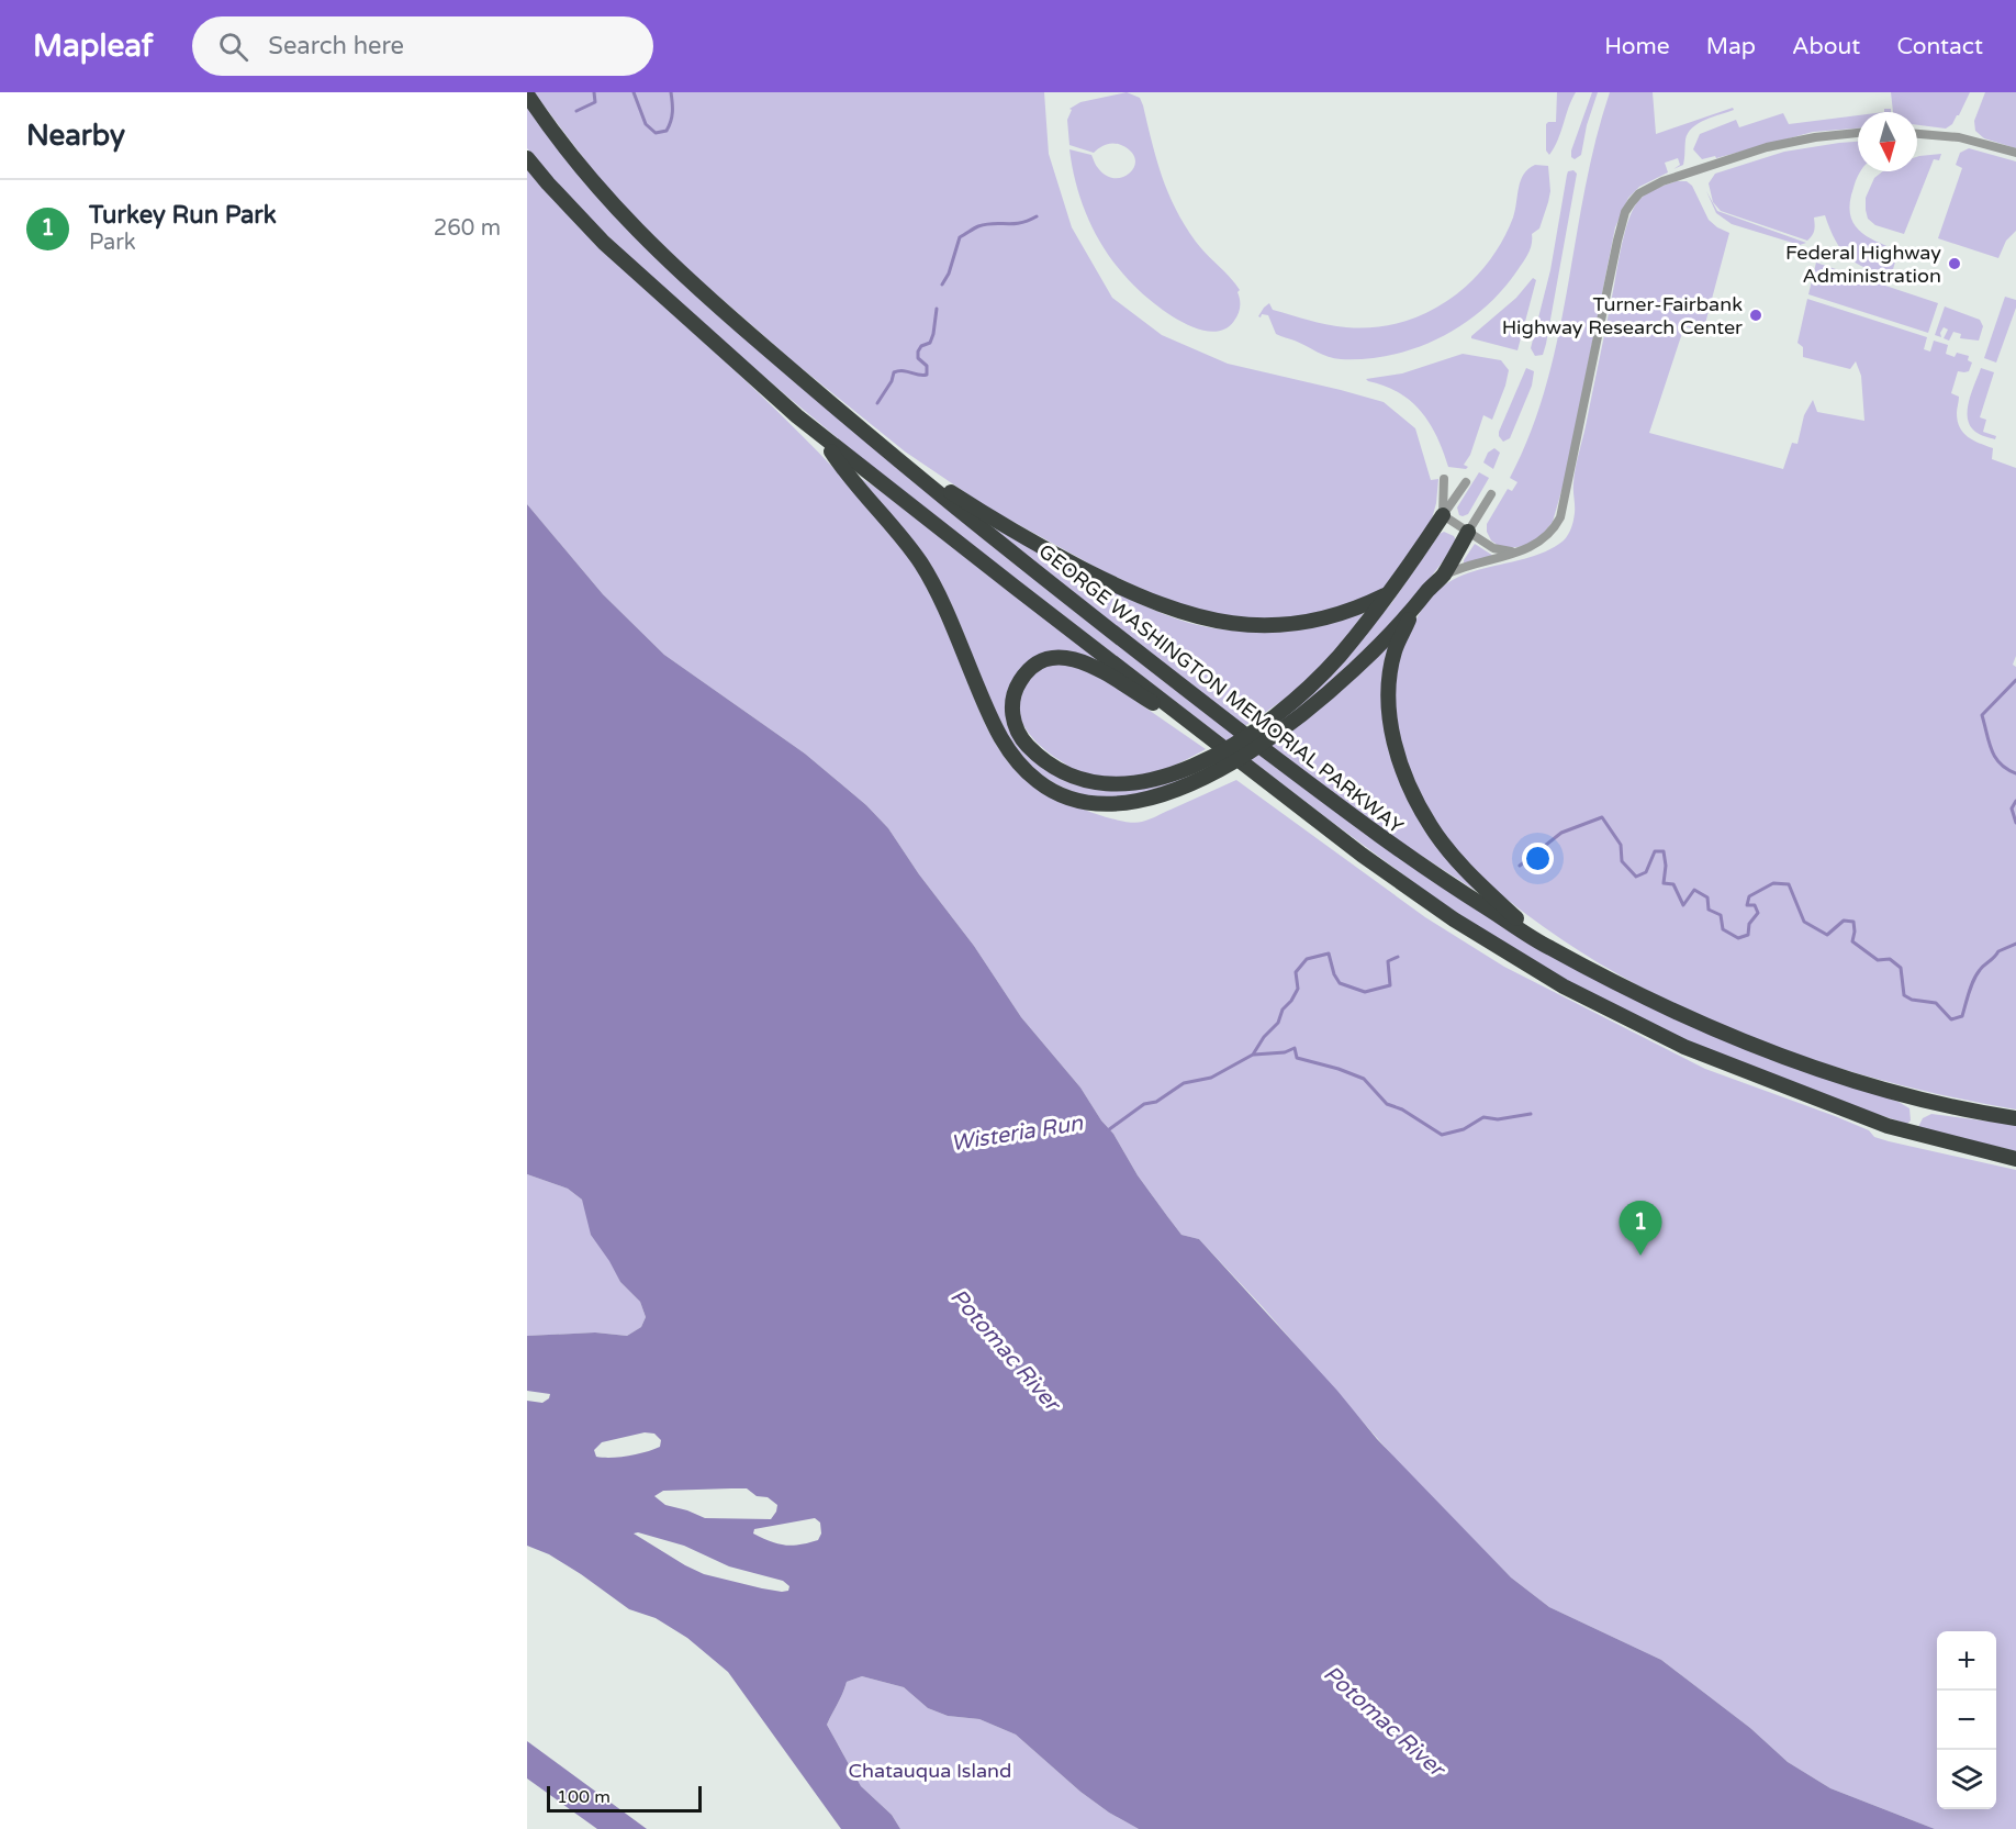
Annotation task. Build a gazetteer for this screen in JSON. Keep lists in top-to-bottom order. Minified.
{"streets":{"highway":["GEORGE WASHINGTON MEMORIAL PARKWAY"]},"water":["Wisteria Run","Potomac River"],"parks":["Chatauqua Island"],"places":["Federal Highway Administration","Turner-Fairbank Highway Research Center"],"scale_bar":"100 m","north":"bottom","page":{"header":"Mapleaf","search":"Search here","nav":["Home","Map","About","Contact"],"heading":"Nearby","list":[{"mark":"1","name":"Turkey Run Park","note":"Park","value":"260 m"}],"pins":"1","map_buttons":["+","−"],"scale":"100 m"}}
